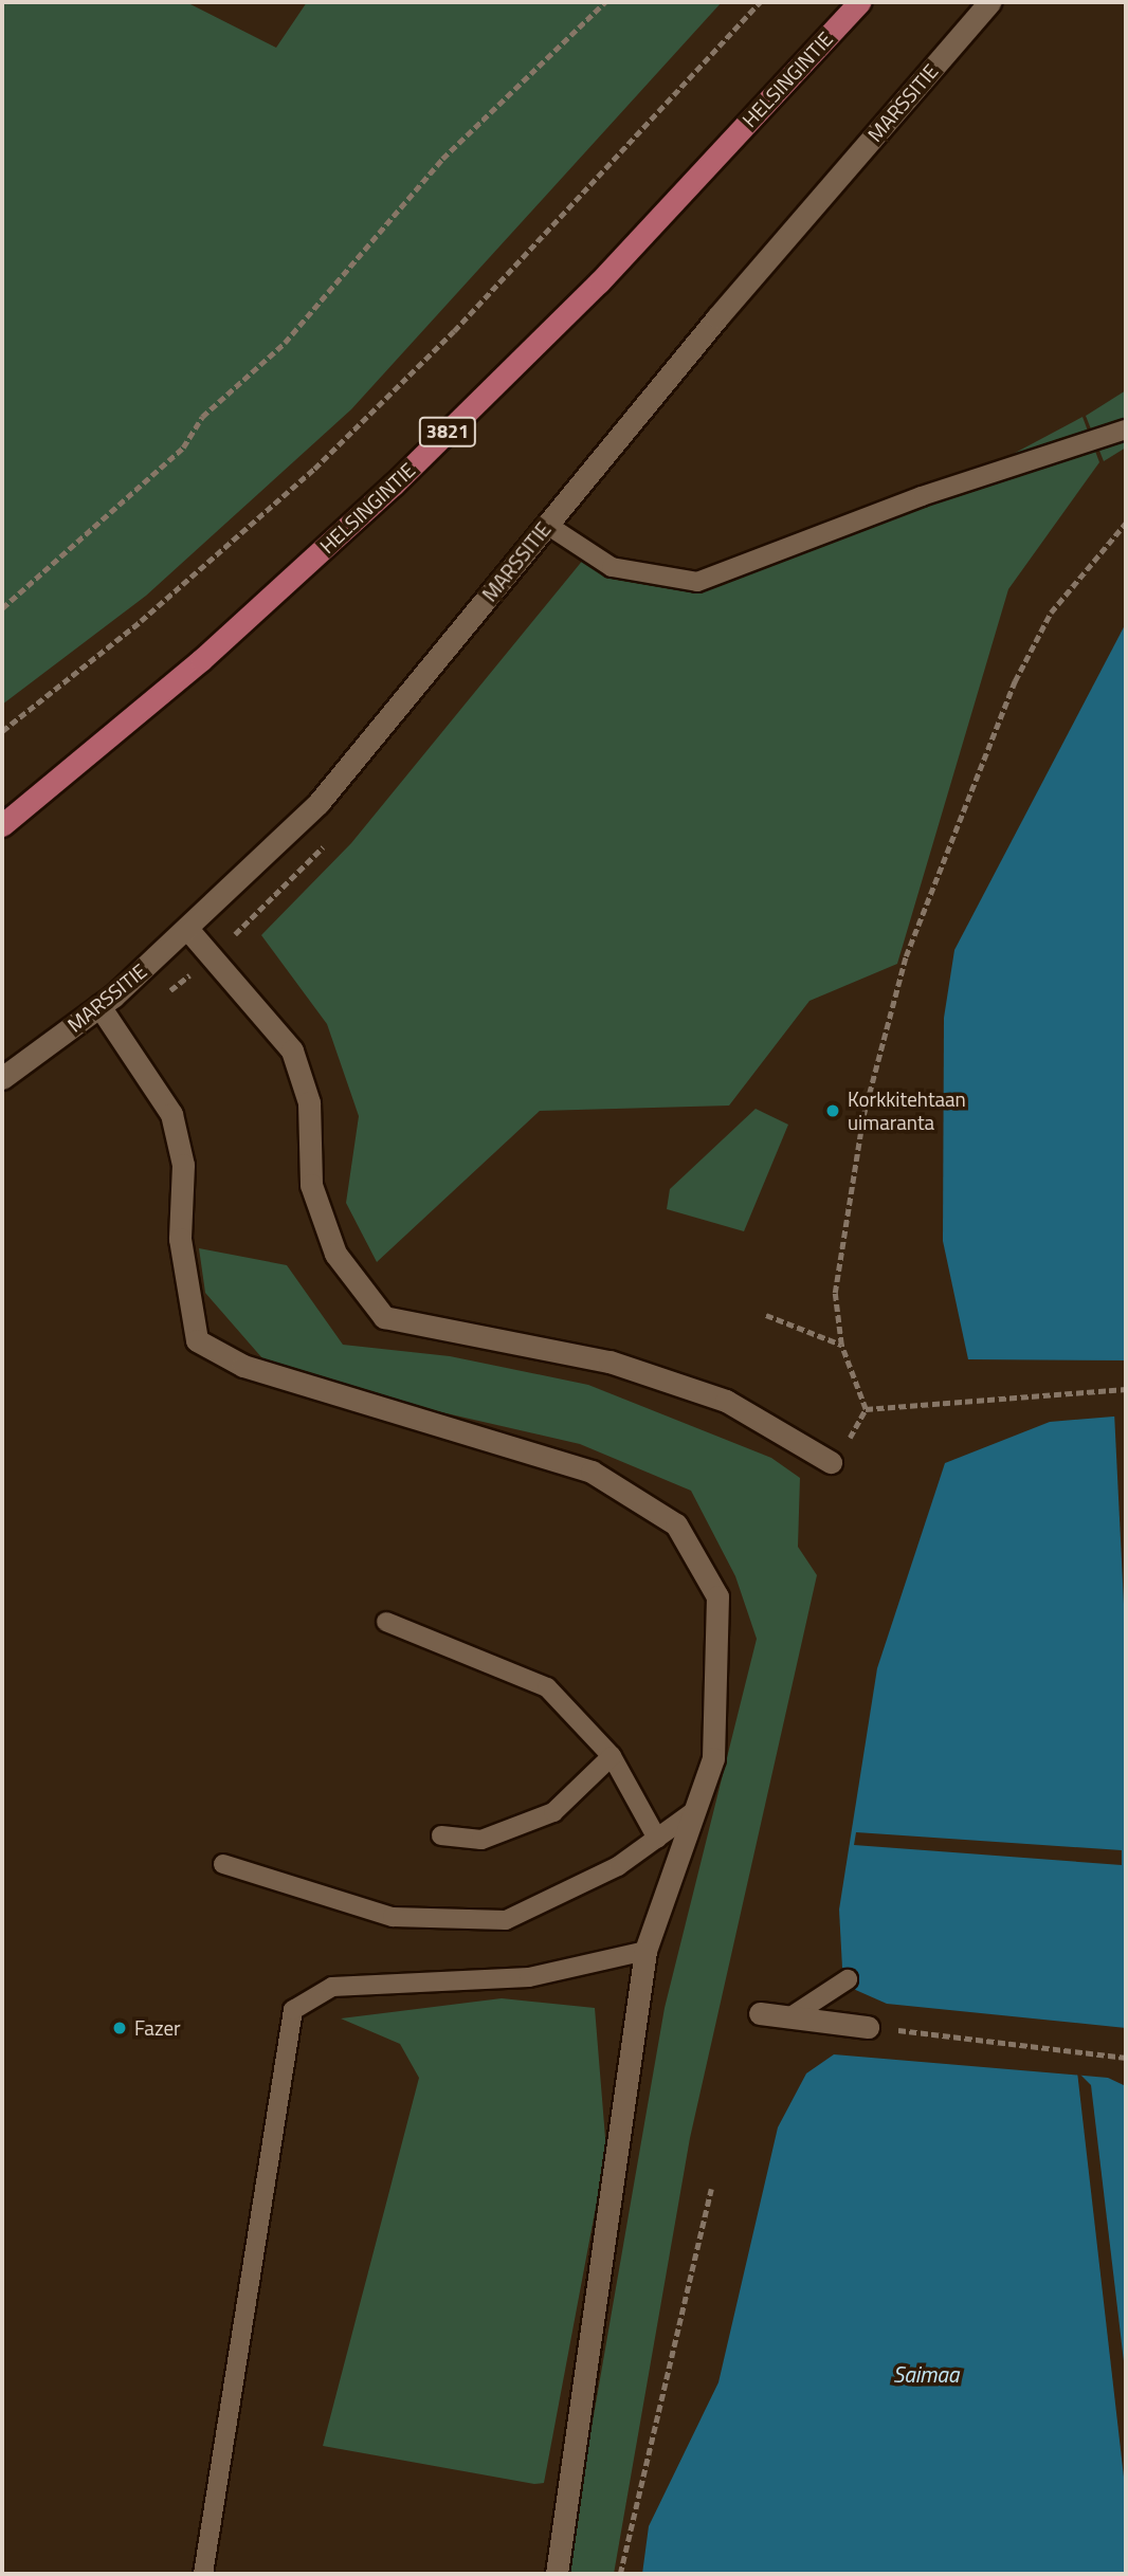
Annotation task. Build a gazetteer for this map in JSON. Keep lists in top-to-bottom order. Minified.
{"streets":{"main road":["HELSINGINTIE","3821"],"street":["MARSSITIE"]},"water":["Saimaa"],"places":["Korkkitehtaan uimaranta","Fazer"]}
